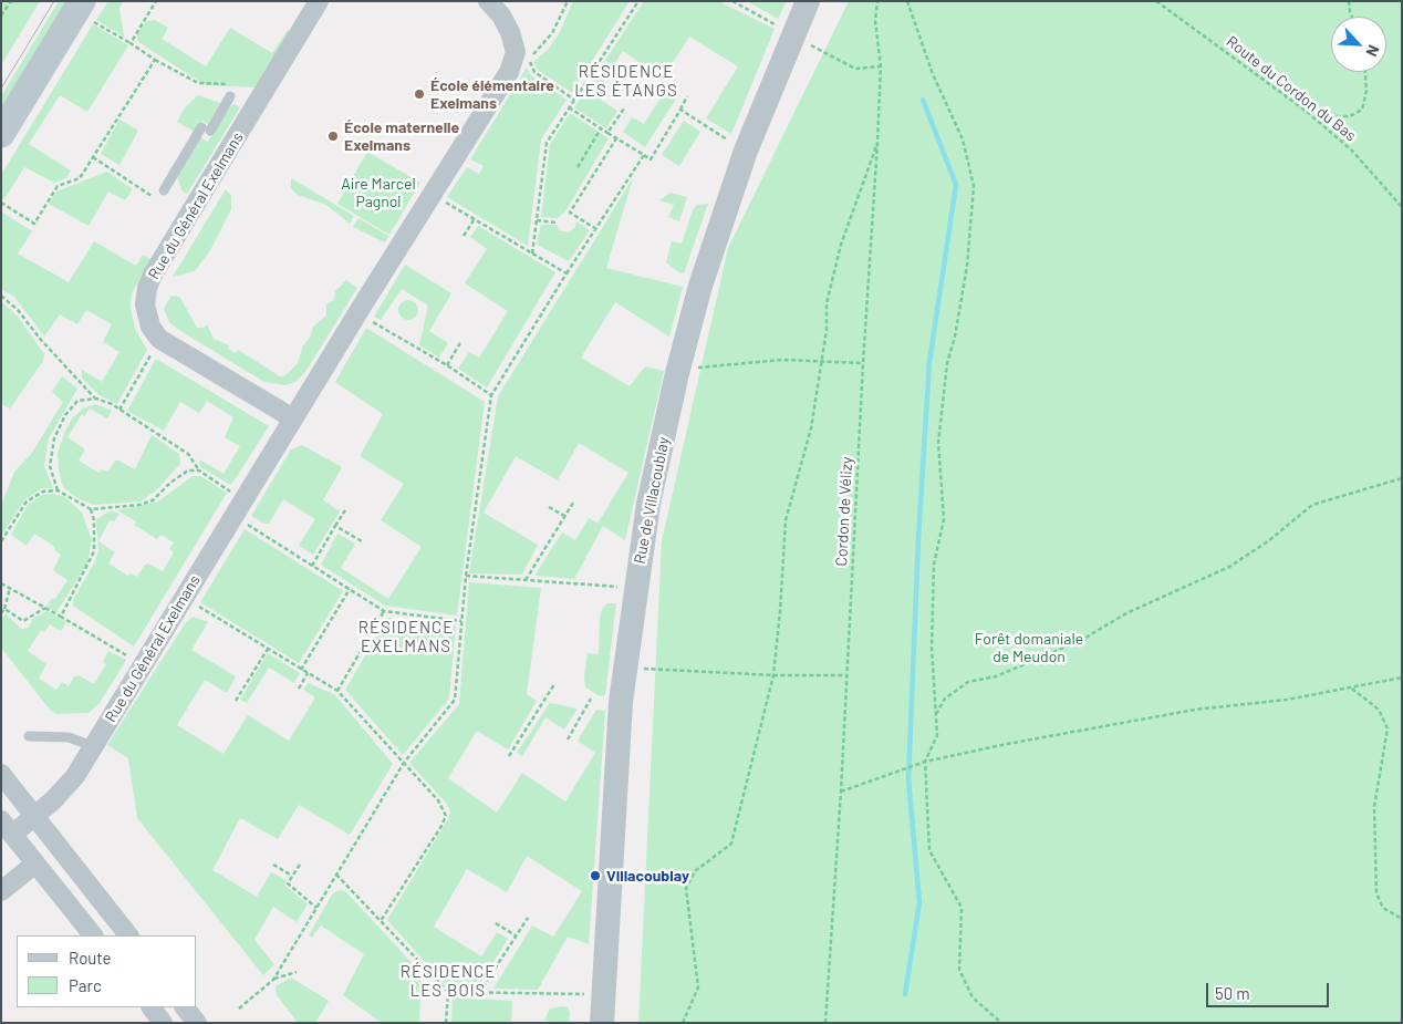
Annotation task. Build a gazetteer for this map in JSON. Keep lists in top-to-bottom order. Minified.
{"streets":{"street":["Rue du Général Exelmans","Rue de Villacoublay"],"path":["Route du Cordon du Bas","Cordon de Vélizy"]},"districts":["RÉSIDENCE LES ÉTANGS","RÉSIDENCE EXELMANS","RÉSIDENCE LES BOIS"],"parks":["Aire Marcel Pagnol","Forêt domaniale de Meudon"],"places":["École élémentaire Exelmans","École maternelle Exelmans","Villacoublay"],"legend":["Route","Parc"],"scale_bar":"50 m","north":"bottom right"}
